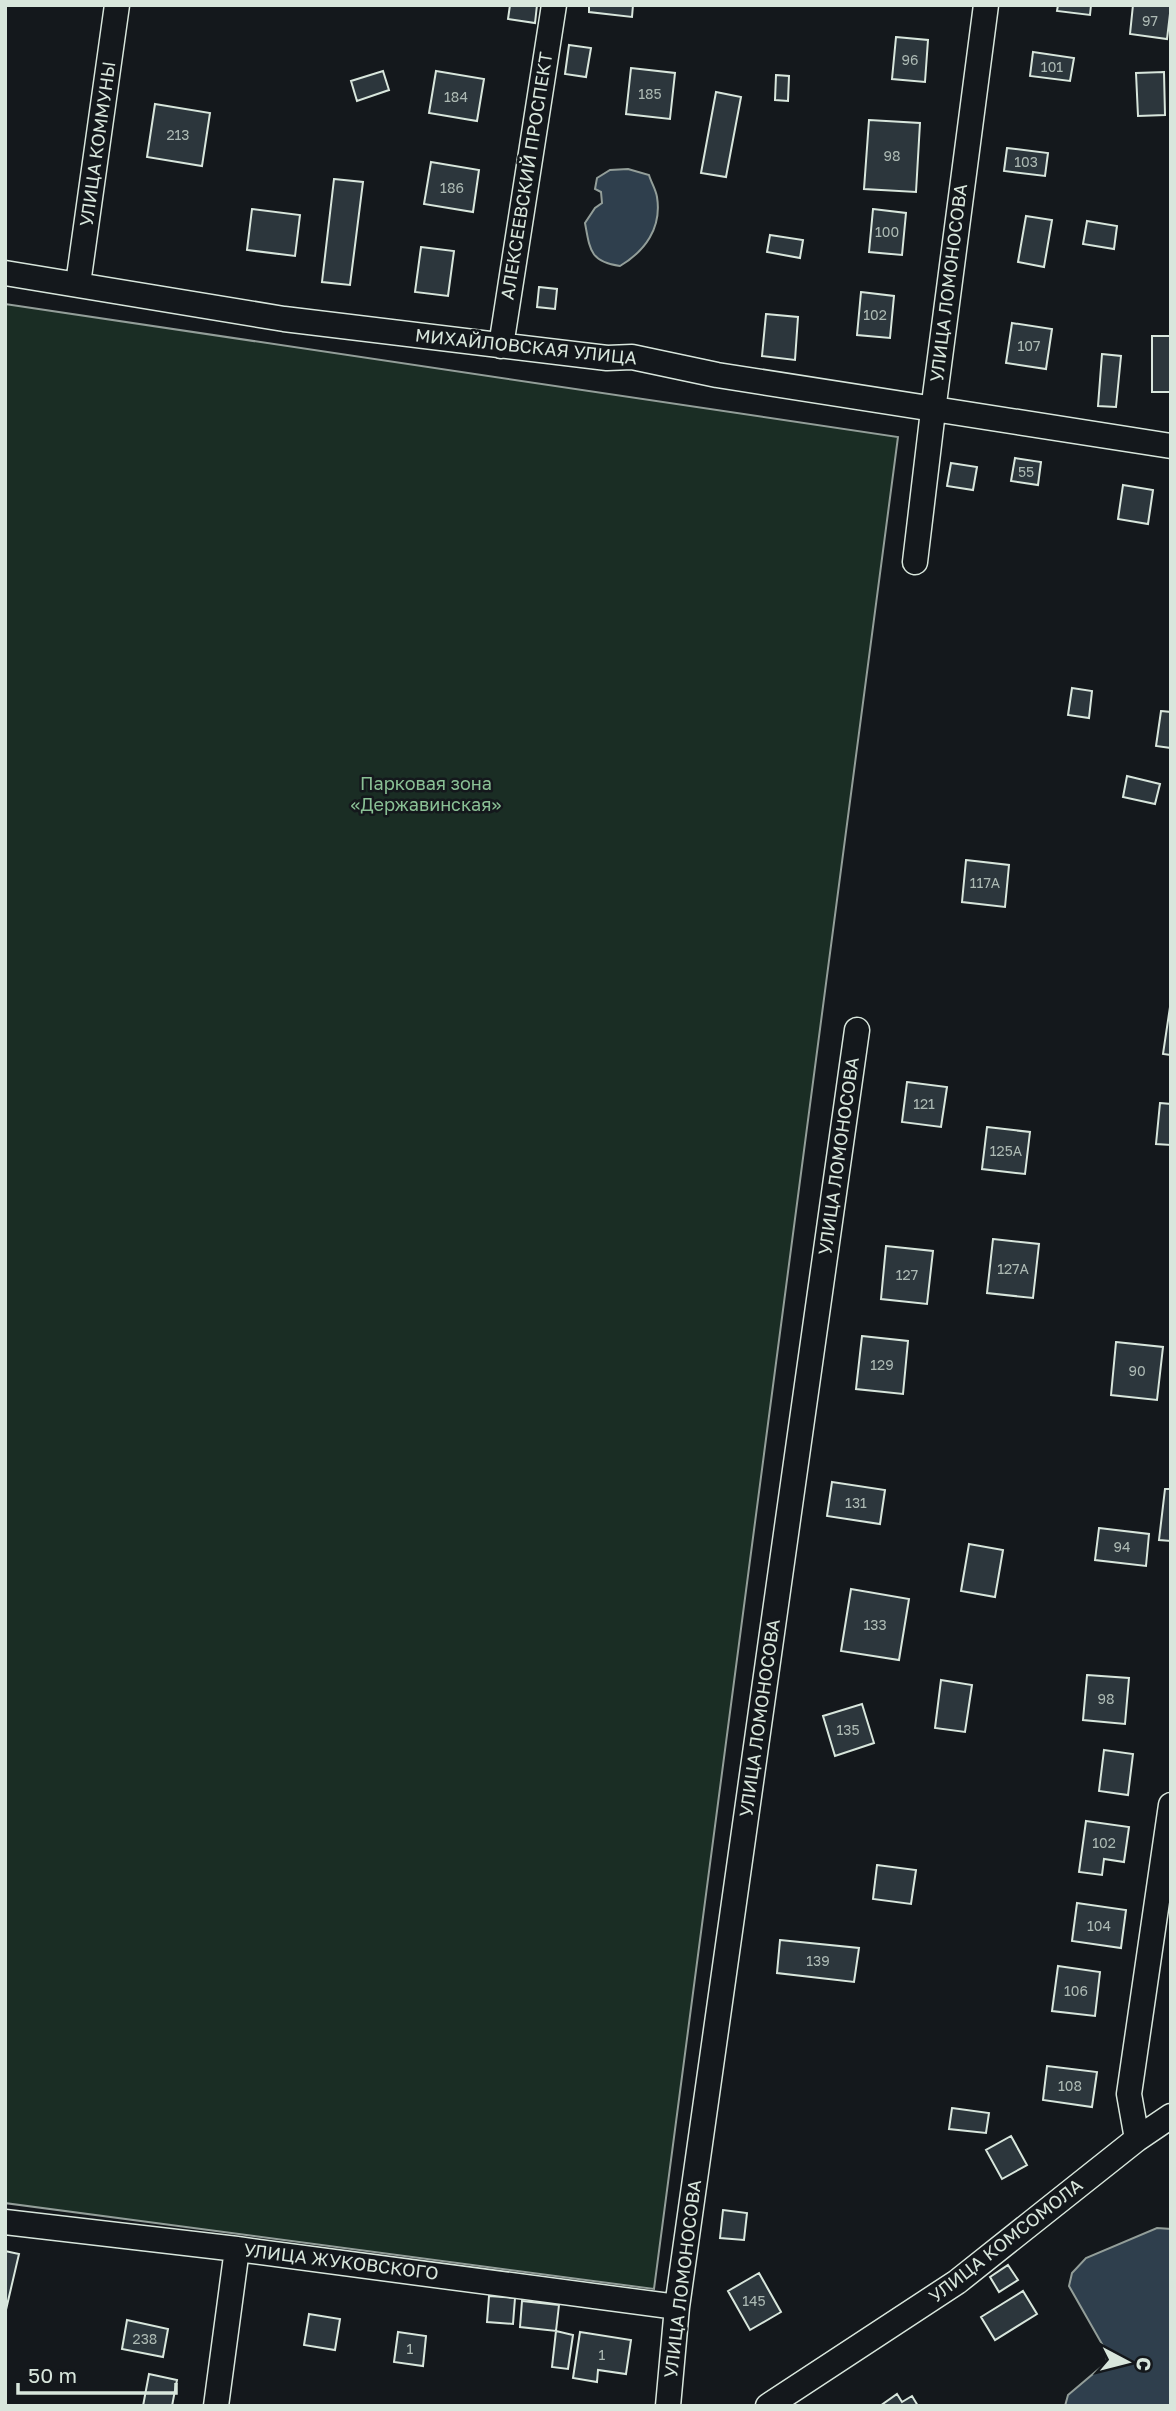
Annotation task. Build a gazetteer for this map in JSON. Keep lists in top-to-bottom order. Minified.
{"streets":{"street":["УЛИЦА КОММУНЫ","АЛЕКСЕЕВСКИЙ ПРОСПЕКТ","УЛИЦА ЛОМОНОСОВА","МИХАЙЛОВСКАЯ УЛИЦА","УЛИЦА КОМСОМОЛА","УЛИЦА ЖУКОВСКОГО"]},"crossings":[["УЛИЦА КОММУНЫ","МИХАЙЛОВСКАЯ УЛИЦА"],["АЛЕКСЕЕВСКИЙ ПРОСПЕКТ","МИХАЙЛОВСКАЯ УЛИЦА"],["УЛИЦА ЛОМОНОСОВА","МИХАЙЛОВСКАЯ УЛИЦА"],["УЛИЦА ЛОМОНОСОВА","УЛИЦА ЖУКОВСКОГО"]],"parks":["Парковая зона «Державинская»"],"house_numbers":["97","96","101","185","184","213","98","103","186","100","102","107","55","117А","121","125А","127А","127","129","90","131","94","133","98","135","102","104","139","106","108","145","238","1","1"],"scale_bar":"50 m","north":"right"}
